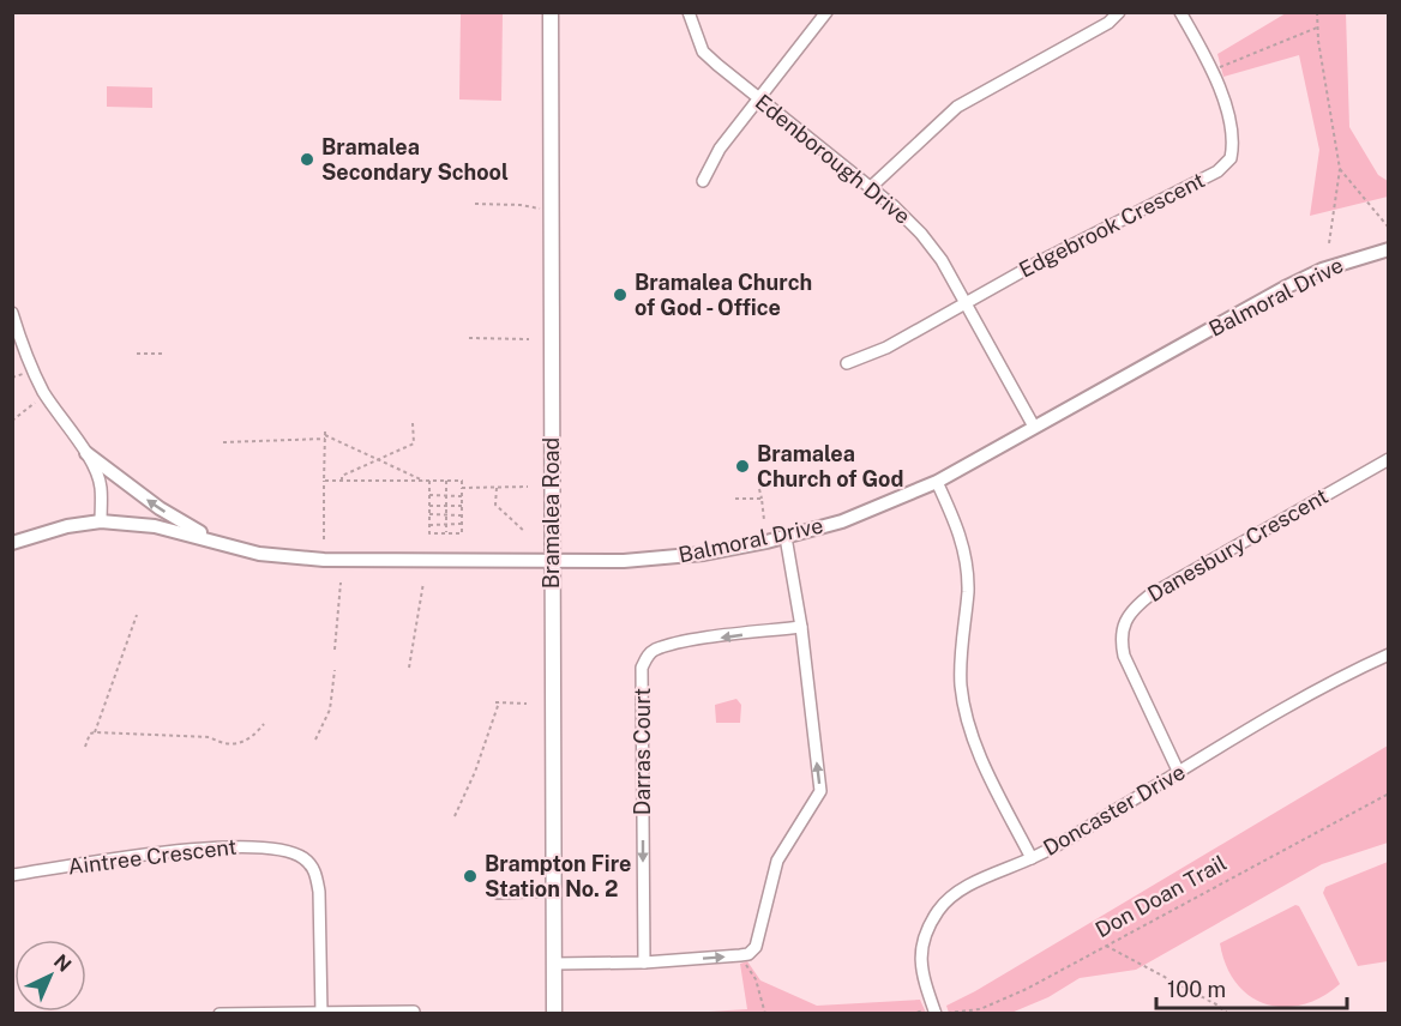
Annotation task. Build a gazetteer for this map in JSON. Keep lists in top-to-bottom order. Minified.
{"streets":{"main road":["Bramalea Road"],"street":["Edenborough Drive","Edgebrook Crescent","Balmoral Drive","Danesbury Crescent","Darras Court","Doncaster Drive","Aintree Crescent"],"path":["Don Doan Trail"]},"crossings":[["Edenborough Drive","Edgebrook Crescent"],["Edenborough Drive","Balmoral Drive"],["Balmoral Drive","Bramalea Road"],["Danesbury Crescent","Doncaster Drive"],["Doncaster Drive","Don Doan Trail"]],"places":["Bramalea Secondary School","Bramalea Church of God - Office","Bramalea Church of God","Brampton Fire Station No. 2"],"scale_bar":"100 m","north":"top right"}
